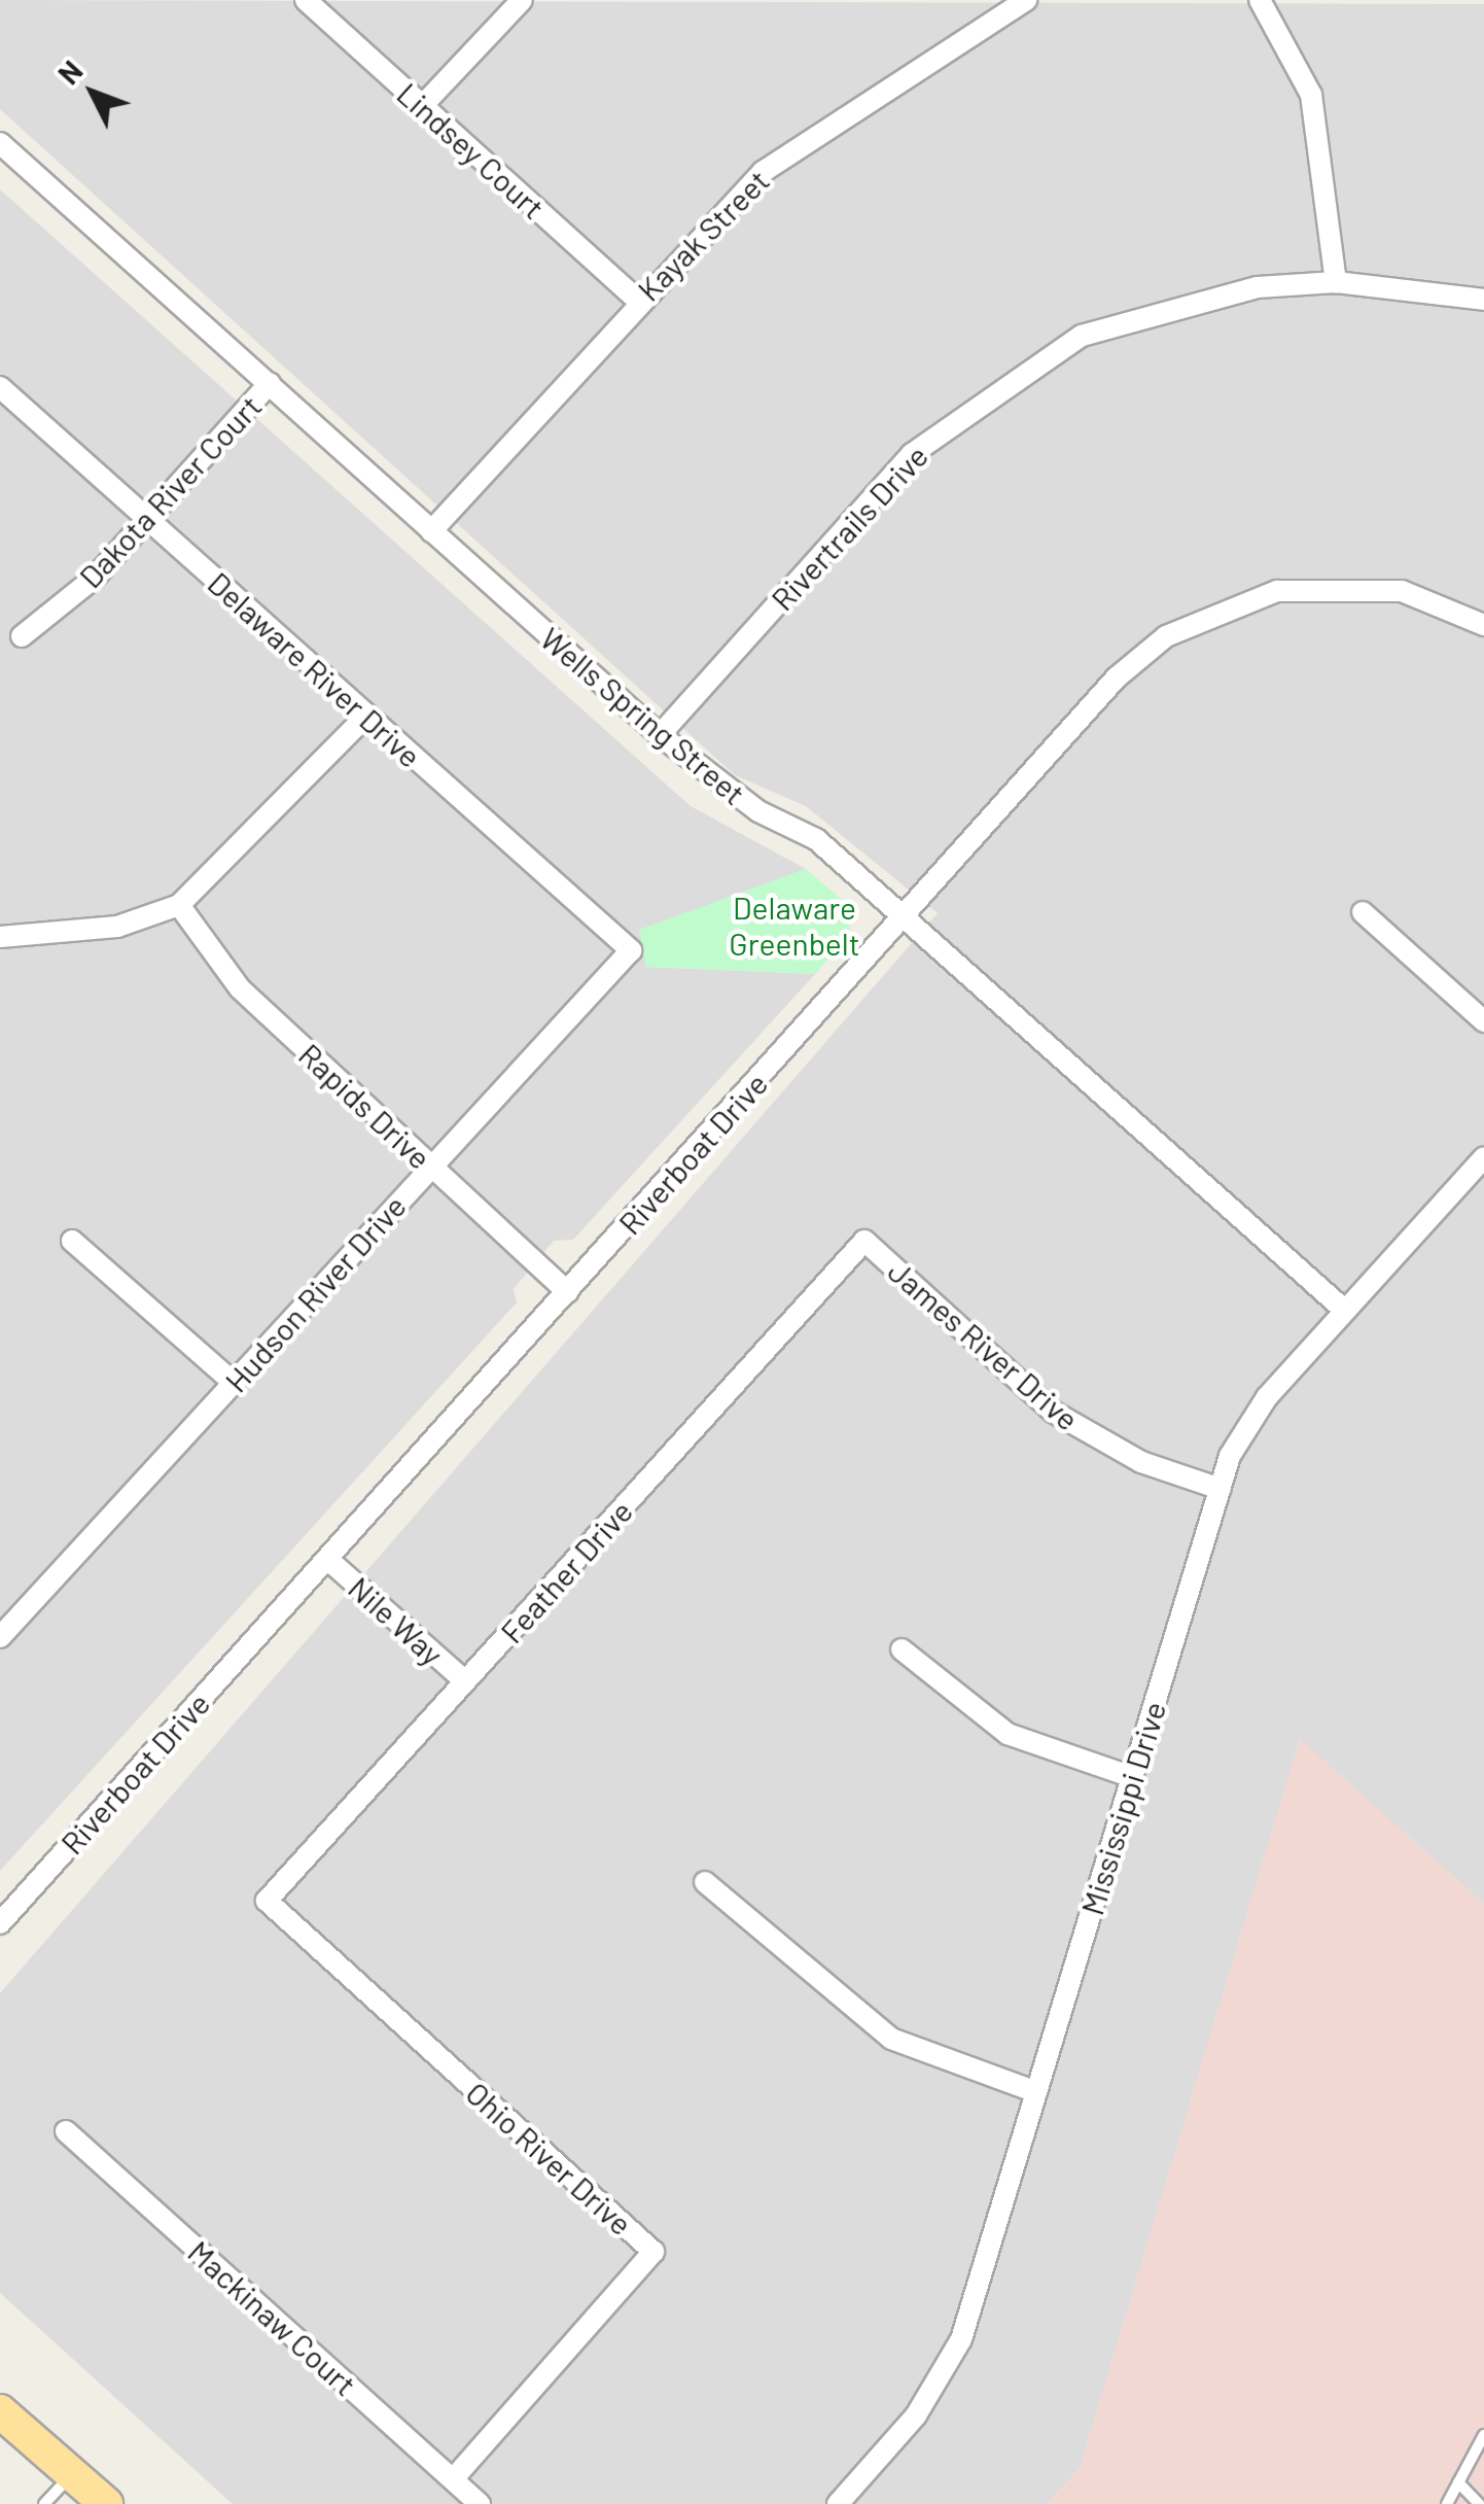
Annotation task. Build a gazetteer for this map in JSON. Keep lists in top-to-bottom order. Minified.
{"streets":{"street":["Lindsey Court","Kayak Street","Dakota River Court","Rivertrails Drive","Delaware River Drive","Wells Spring Street","Rapids Drive","Riverboat Drive","Hudson River Drive","James River Drive","Feather Drive","Nile Way","Mississippi Drive","Ohio River Drive","Mackinaw Court"]},"crossings":[["Lindsey Court","Kayak Street"],["Kayak Street","Wells Spring Street"],["Dakota River Court","Delaware River Drive"],["Dakota River Court","Wells Spring Street"],["Rivertrails Drive","Wells Spring Street"],["Delaware River Drive","Hudson River Drive"],["Wells Spring Street","Riverboat Drive"],["Wells Spring Street","Mississippi Drive"],["Rapids Drive","Riverboat Drive"],["Rapids Drive","Hudson River Drive"],["Riverboat Drive","Nile Way"],["James River Drive","Feather Drive"],["James River Drive","Mississippi Drive"],["Feather Drive","Nile Way"],["Feather Drive","Ohio River Drive"],["Ohio River Drive","Mackinaw Court"]],"parks":["Delaware Greenbelt"],"north":"top left"}
